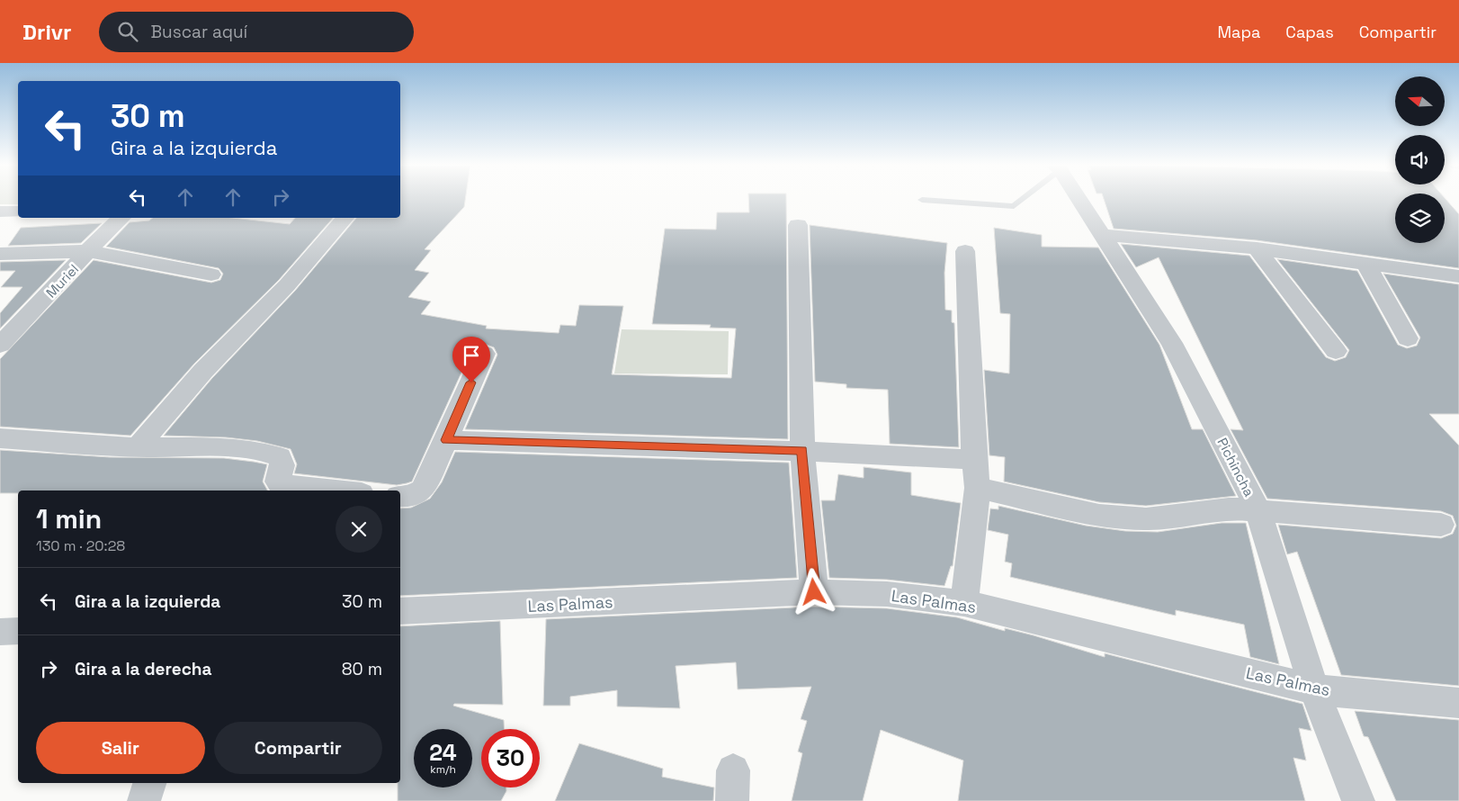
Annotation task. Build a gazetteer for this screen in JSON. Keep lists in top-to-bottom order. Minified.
{"streets":{"street":["Muriel","Pichincha","Las Palmas"]},"crossings":[["Pichincha","Las Palmas"]],"north":"left","page":{"header":"Drivr","search":"Buscar aquí","nav":["Mapa","Capas","Compartir"],"turn":["30 m","Gira a la izquierda"],"heading":["1 min","130 m · 20:28"],"list":[{"name":"Gira a la izquierda","value":"30 m"},{"name":"Gira a la derecha","value":"80 m"}],"buttons":["Salir","Compartir"],"speed":"24 km/h","limit":"30"}}
